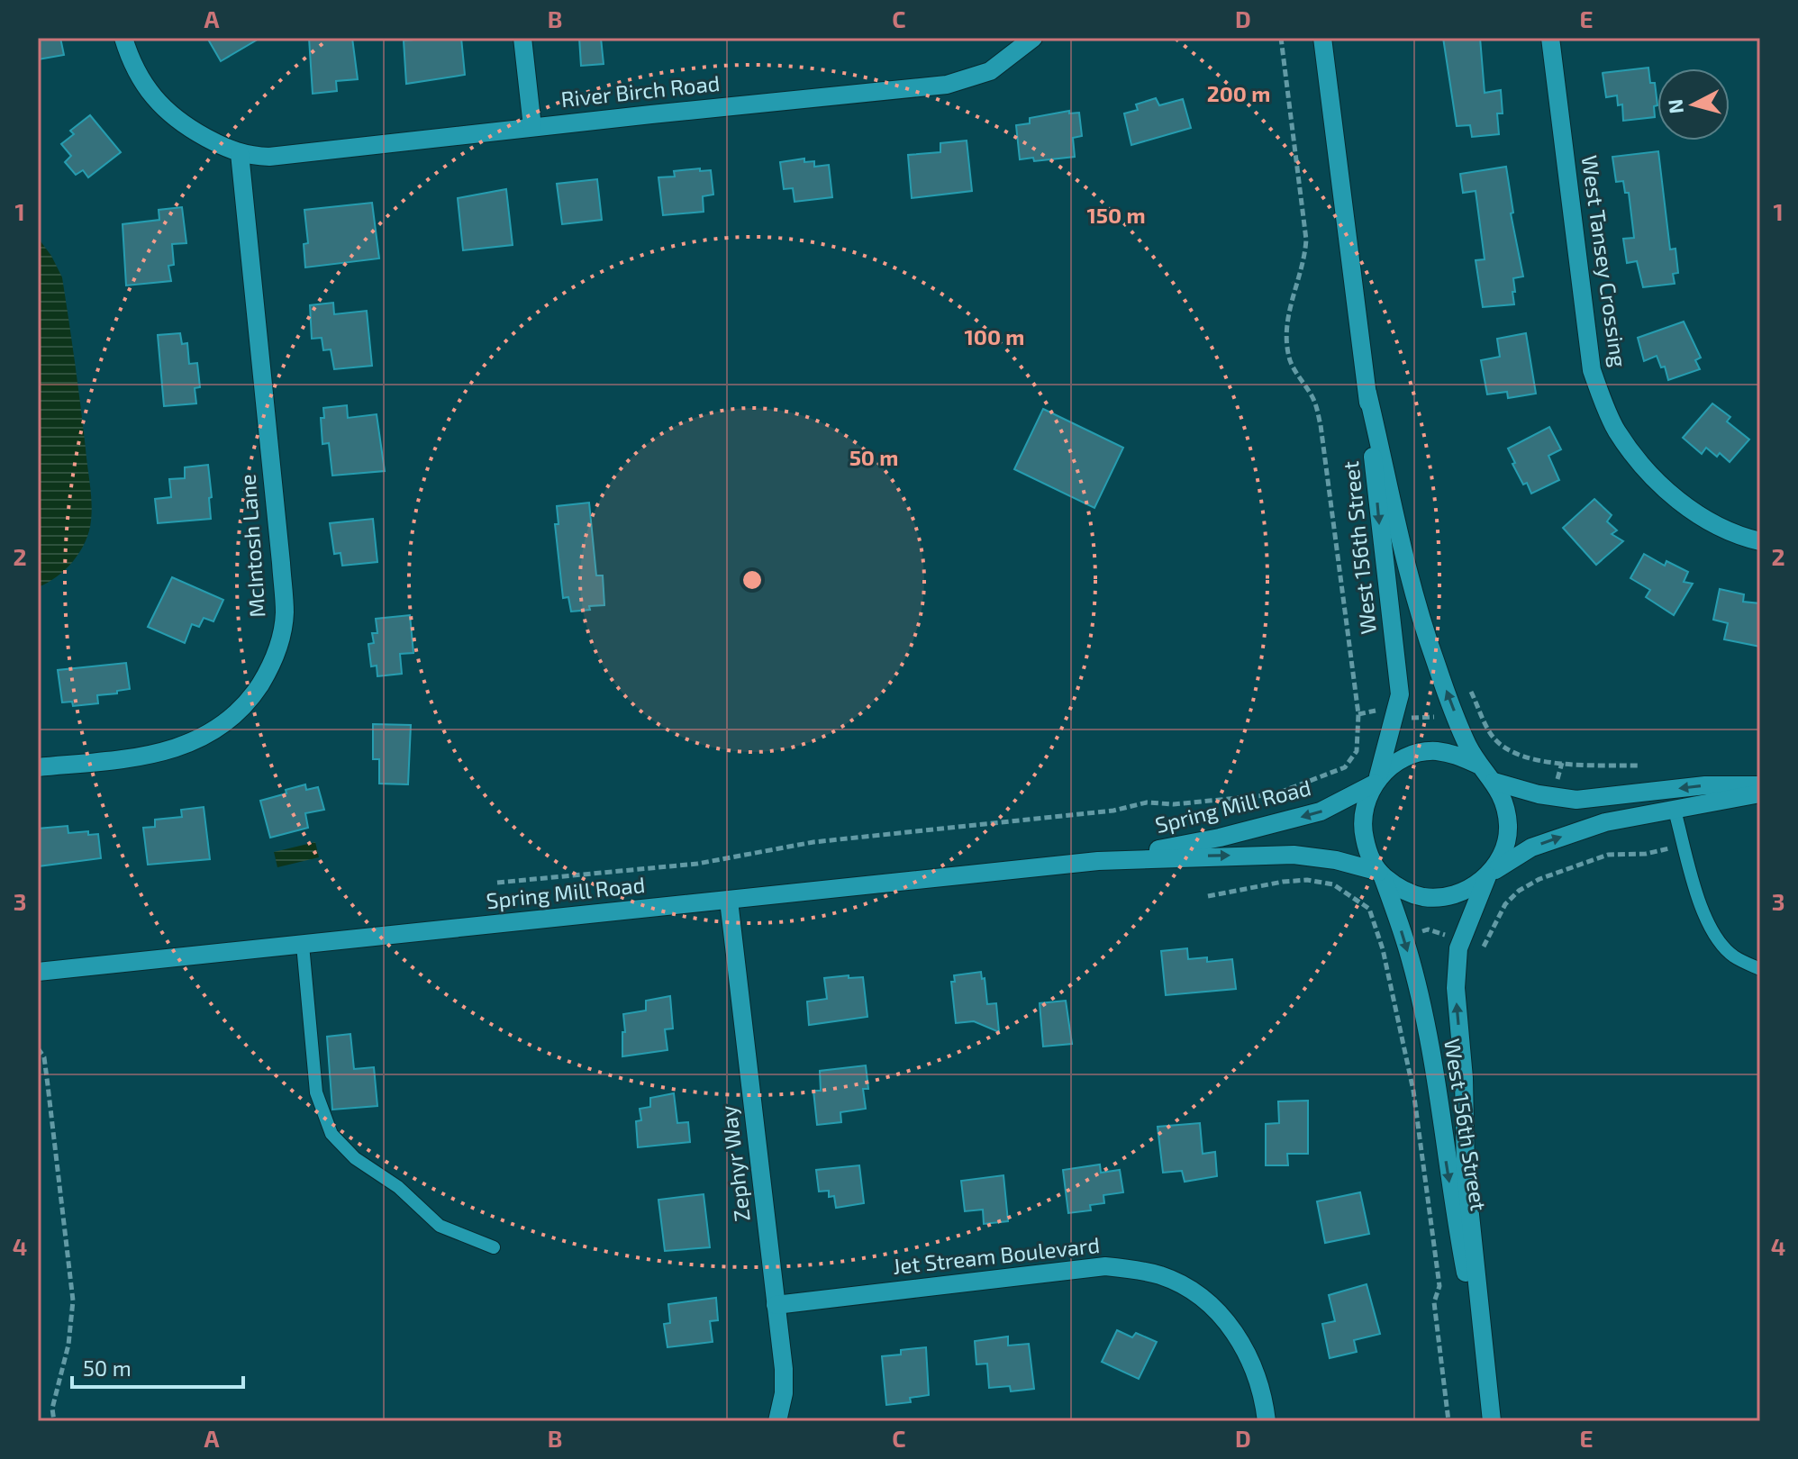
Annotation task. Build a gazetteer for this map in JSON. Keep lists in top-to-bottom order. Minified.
{"streets":{"street":["River Birch Road","West Tansey Crossing","McIntosh Lane","West 156th Street","Spring Mill Road","Zephyr Way","Jet Stream Boulevard"]},"crossings":[["River Birch Road","McIntosh Lane"],["West 156th Street","Spring Mill Road"],["Spring Mill Road","Zephyr Way"],["Zephyr Way","Jet Stream Boulevard"]],"scale_bar":"50 m","north":"left","grid":{"columns":["A","B","C","D","E"],"rows":["1","2","3","4"]},"rings":["200 m","150 m","100 m","50 m"]}
